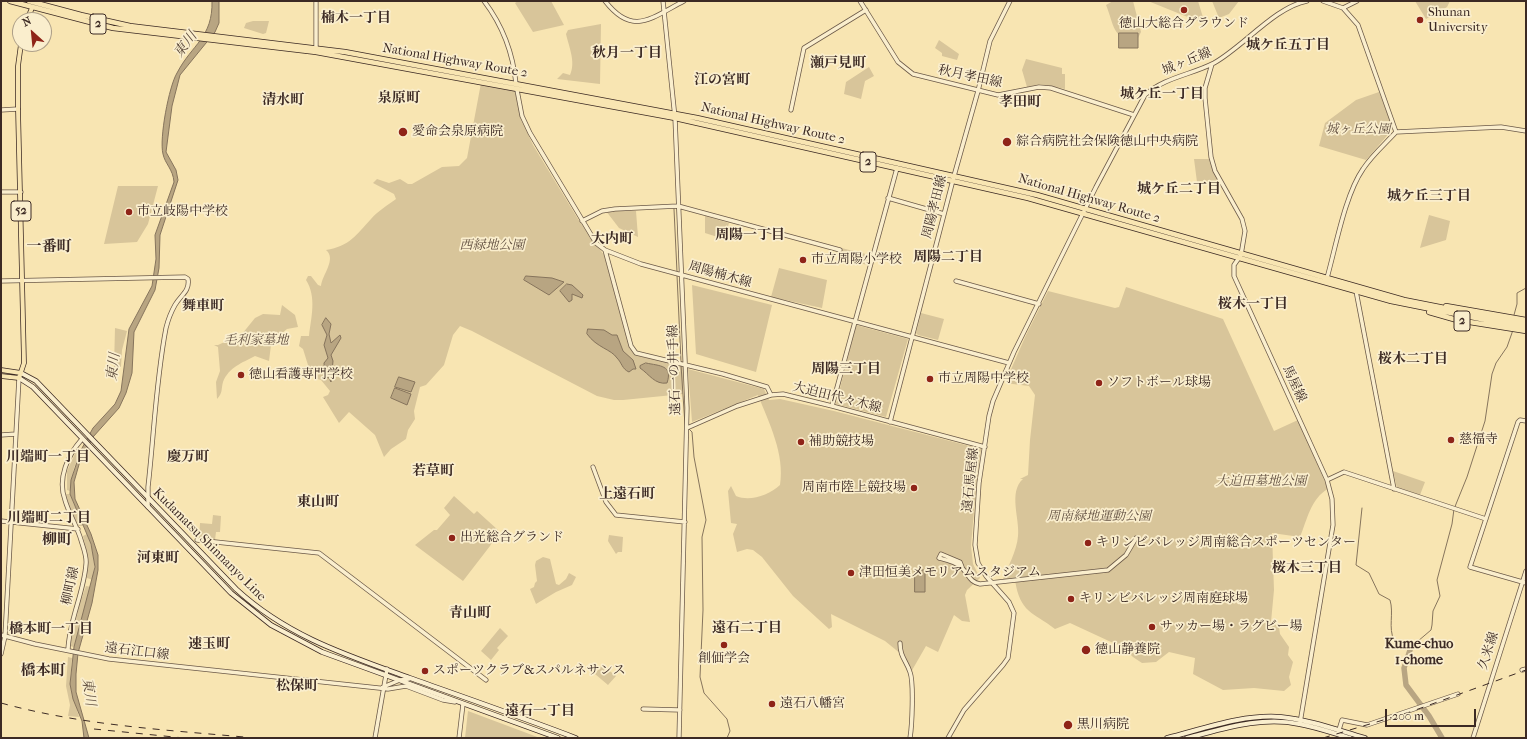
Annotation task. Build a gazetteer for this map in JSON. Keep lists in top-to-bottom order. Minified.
{"streets":{"highway":["2","National Highway Route 2"],"main road":["52","Kudamatsu Shinnanyo Line"],"street":["城ヶ丘線","秋月孝田線","周陽孝田線","周陽楠木線","遠石一の井手線","馬屋線","大迫田代々木線","遠石馬屋線","柳町線","久米線","遠石江口線"]},"crossings":[["2","National Highway Route 2"],["National Highway Route 2","城ヶ丘線"],["National Highway Route 2","周陽孝田線"],["National Highway Route 2","周陽楠木線"],["National Highway Route 2","遠石一の井手線"],["National Highway Route 2","馬屋線"],["National Highway Route 2","遠石馬屋線"],["城ヶ丘線","秋月孝田線"],["城ヶ丘線","馬屋線"],["城ヶ丘線","遠石馬屋線"],["秋月孝田線","周陽孝田線"],["周陽孝田線","周陽楠木線"],["周陽孝田線","大迫田代々木線"],["52","Kudamatsu Shinnanyo Line"],["周陽楠木線","遠石一の井手線"],["周陽楠木線","遠石馬屋線"],["遠石一の井手線","大迫田代々木線"],["大迫田代々木線","遠石馬屋線"],["Kudamatsu Shinnanyo Line","柳町線"],["Kudamatsu Shinnanyo Line","遠石江口線"],["柳町線","遠石江口線"]],"districts":["楠木一丁目","城ケ丘五丁目","秋月一丁目","瀬戸見町","江の宮町","城ケ丘一丁目","泉原町","清水町","孝田町","城ケ丘二丁目","城ケ丘三丁目","周陽一丁目","大内町","一番町","周陽二丁目","桜木一丁目","舞車町","桜木二丁目","周陽三丁目","川端町一丁目","慶万町","若草町","上遠石町","東山町","川端町二丁目","柳町","河東町","桜木三丁目","青山町","遠石二丁目","橋本町一丁目","速玉町","Kume-chuo 1-chome","橋本町","松保町","遠石一丁目"],"water":["東川"],"parks":["城ヶ丘公園","西緑地公園","毛利家墓地","大迫田墓地公園","周南緑地運動公園"],"places":["徳山大総合グラウンド","Shunan University","愛命会泉原病院","綜合病院社会保険徳山中央病院","市立岐陽中学校","市立周陽小学校","徳山看護専門学校","市立周陽中学校","ソフトボール球場","慈福寺","補助競技場","周南市陸上競技場","出光総合グランド","キリンビバレッジ周南総合スポーツセンター","津田恒美メモリアムスタジアム","キリンビバレッジ周南庭球場","サッカー場・ラグビー場","創価学会","徳山静養院","スポーツクラブ&スパルネサンス","遠石八幡宮","黒川病院"],"scale_bar":"200 m","north":"top left"}
